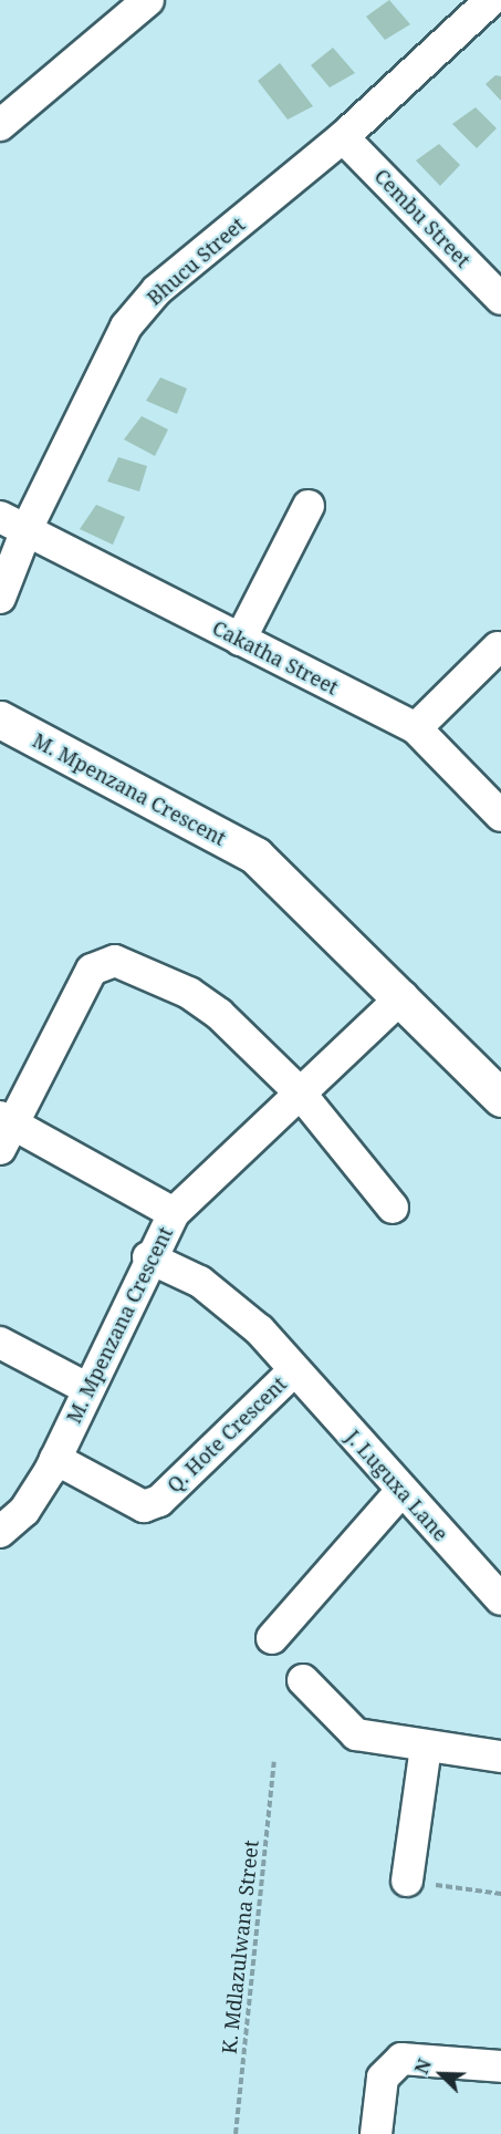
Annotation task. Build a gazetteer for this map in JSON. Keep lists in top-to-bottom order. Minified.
{"streets":{"main road":["M. Mpenzana Crescent"],"street":["Cembu Street","Bhucu Street","Cakatha Street","Q. Hote Crescent","J. Luguxa Lane"],"path":["K. Mdlazulwana Street"]},"crossings":[["Cembu Street","Bhucu Street"],["Bhucu Street","Cakatha Street"],["M. Mpenzana Crescent","Q. Hote Crescent"],["M. Mpenzana Crescent","J. Luguxa Lane"],["Q. Hote Crescent","J. Luguxa Lane"]],"north":"top left"}
